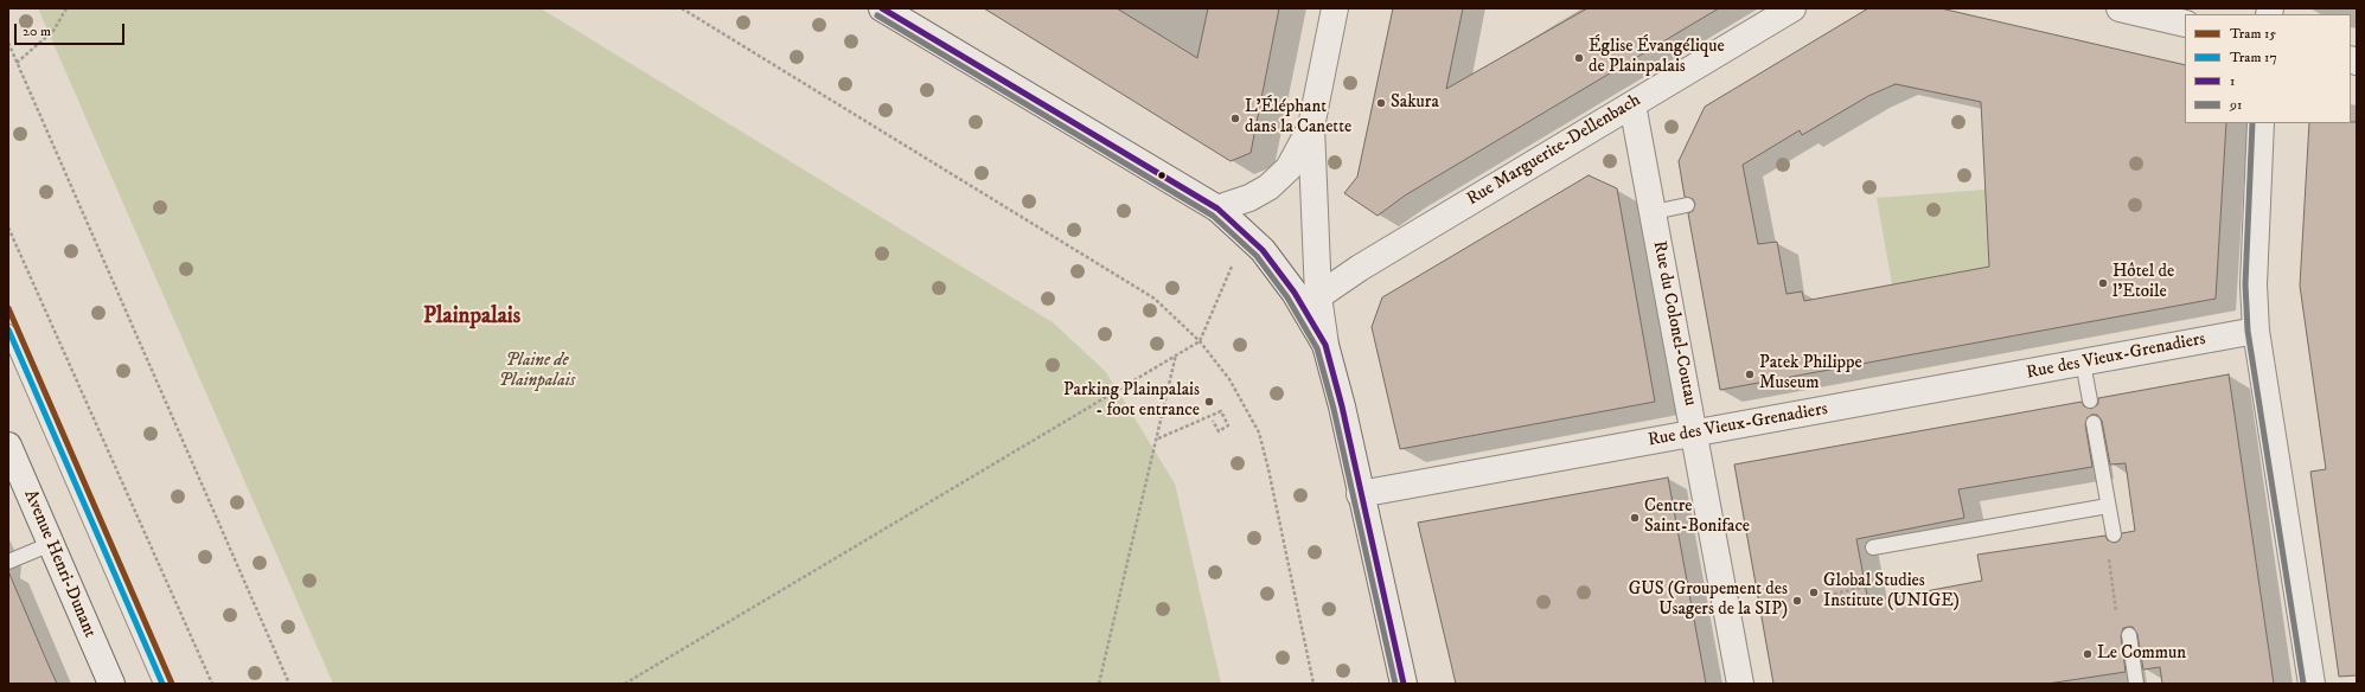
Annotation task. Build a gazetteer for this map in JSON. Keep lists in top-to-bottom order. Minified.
{"streets":{"street":["Rue Marguerite-Dellenbach","Rue du Colonel-Coutau","Rue des Vieux-Grenadiers","Avenue Henri-Dunant"]},"crossings":[["Rue Marguerite-Dellenbach","Rue du Colonel-Coutau"],["Rue du Colonel-Coutau","Rue des Vieux-Grenadiers"]],"districts":["Plainpalais"],"parks":["Plaine de Plainpalais"],"places":["Église Évangélique de Plainpalais","Sakura","L'Éléphant dans la Canette","Hôtel de l'Etoile","Patek Philippe Museum","Parking Plainpalais - foot entrance","Centre Saint-Boniface","Global Studies Institute (UNIGE)","GUS (Groupement des Usagers de la SIP)","Le Commun"],"lines":["transit line 1","transit line 91","tram line 15","tram line 17"],"legend":["Tram 15","Tram 17","1","91"],"scale_bar":"20 m"}
